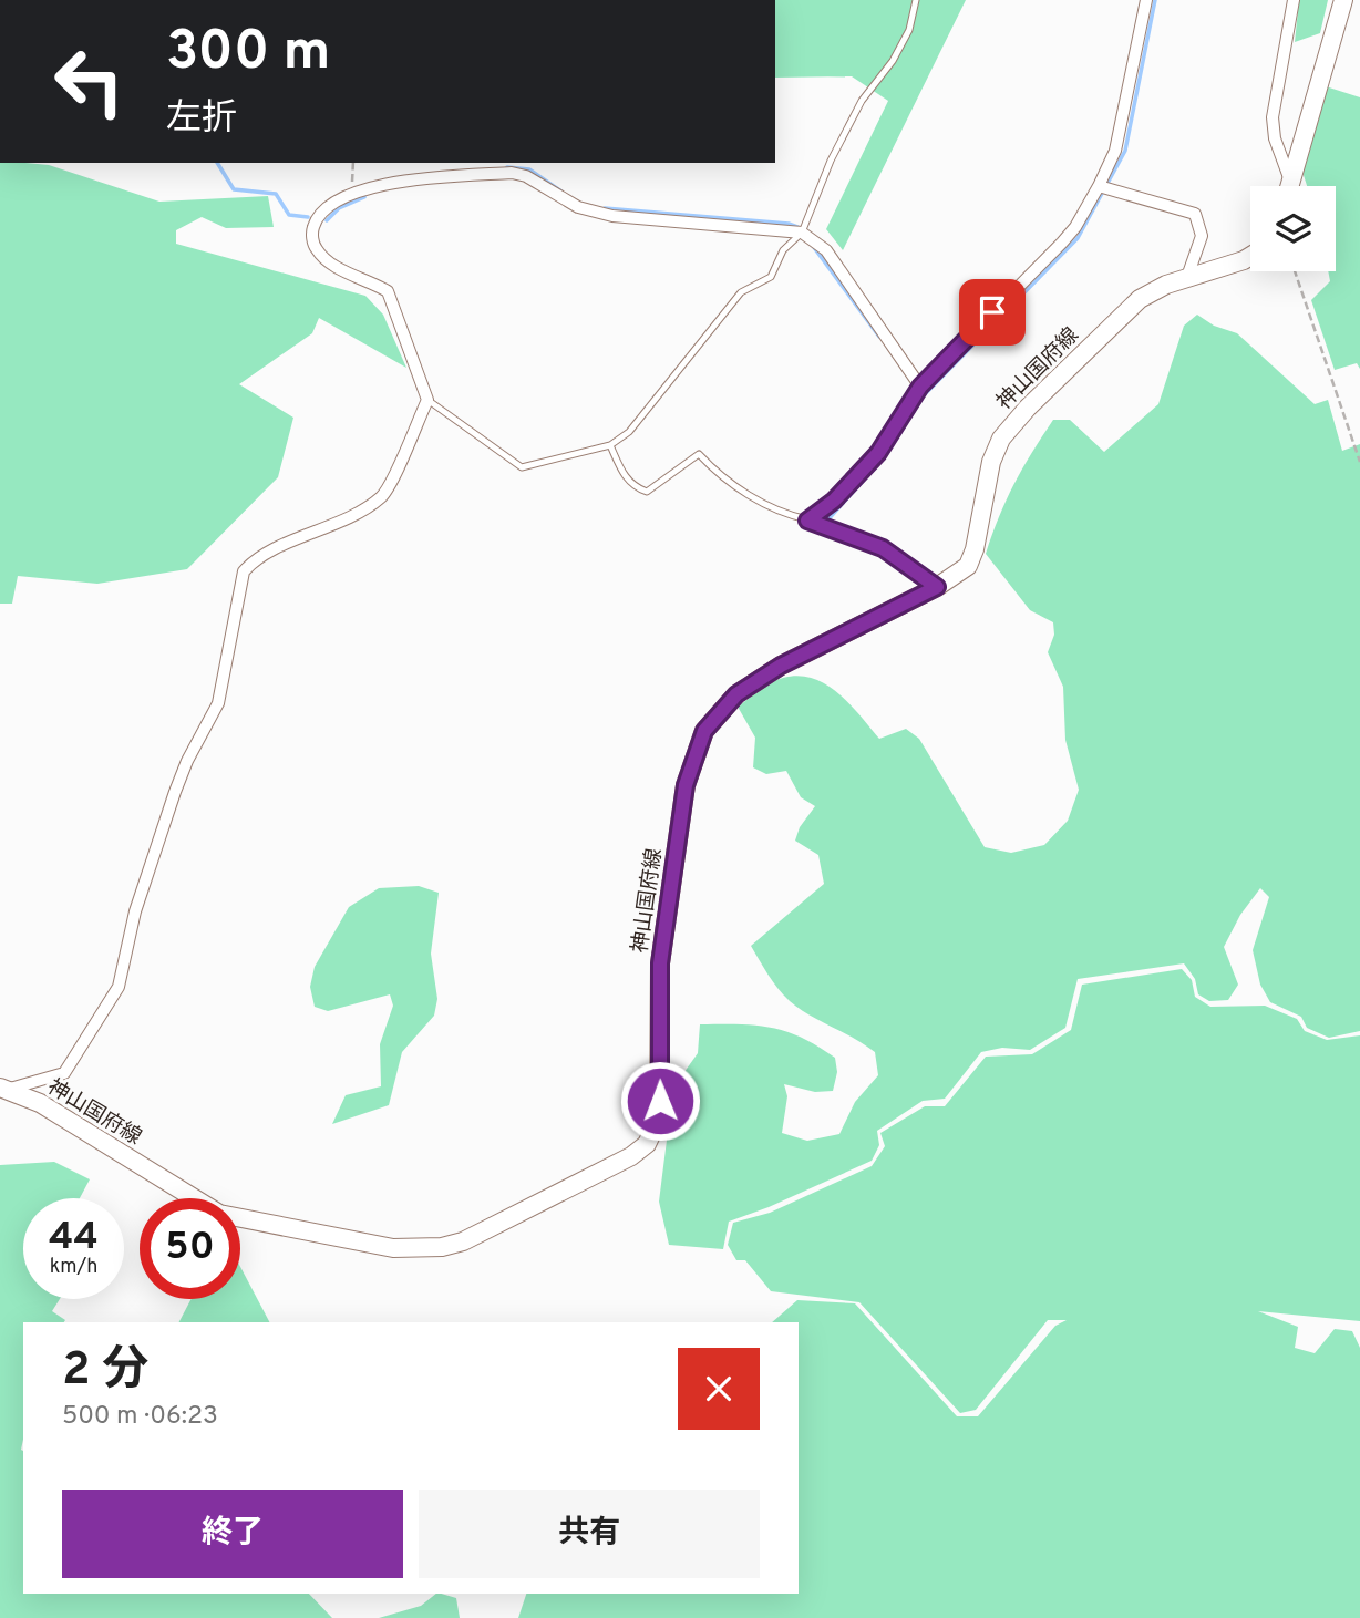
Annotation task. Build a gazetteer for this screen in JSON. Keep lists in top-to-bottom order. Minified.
{"streets":{"main road":["神山国府線"]},"page":{"turn":["300 m","左折"],"speed":"44 km/h","limit":"50","heading":["2 分","500 m · 06:23"],"buttons":["終了","共有"]}}
